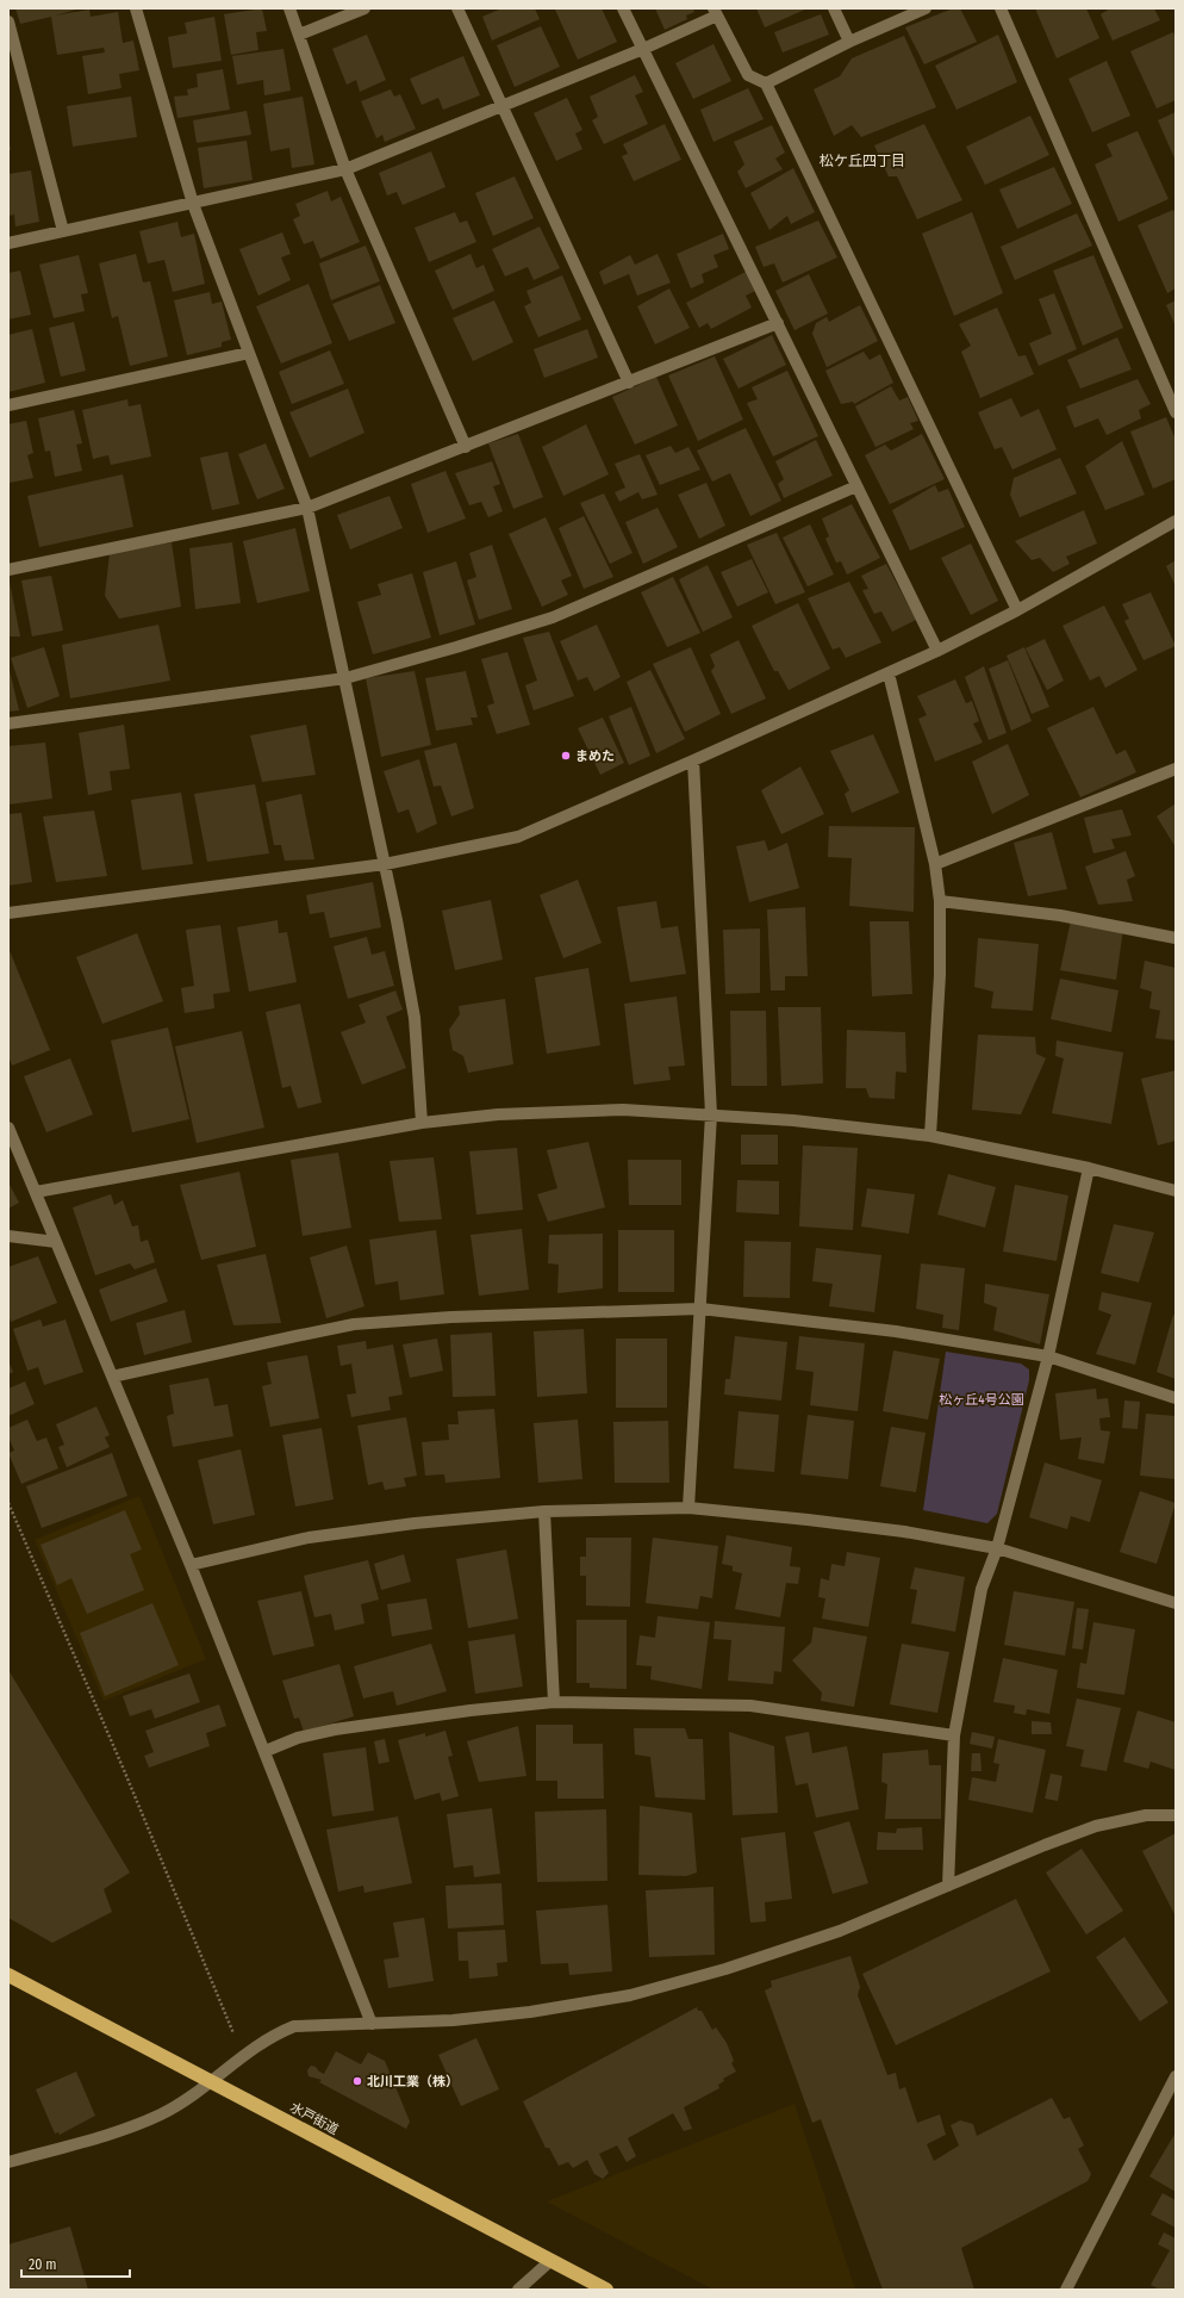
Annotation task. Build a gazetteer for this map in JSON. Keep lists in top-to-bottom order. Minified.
{"streets":{"highway":["水戸街道"]},"districts":["松ケ丘四丁目"],"parks":["松ヶ丘4号公園"],"places":["まめた","北川工業（株）"],"scale_bar":"20 m"}
